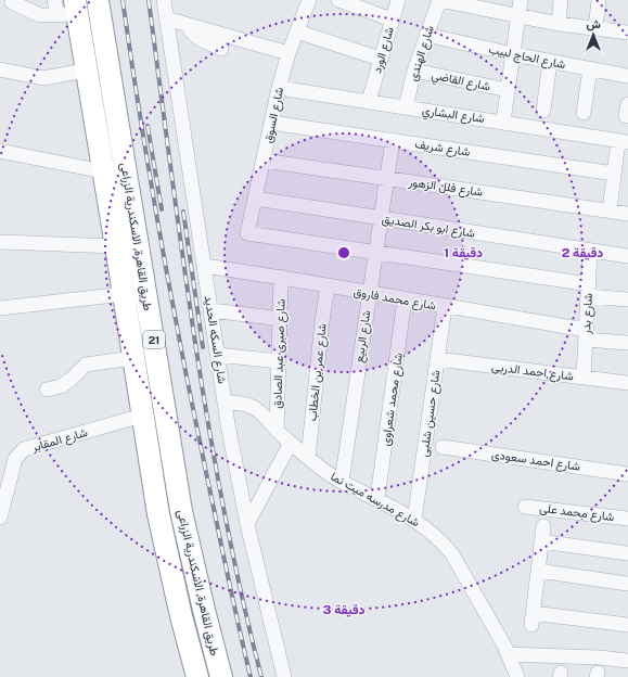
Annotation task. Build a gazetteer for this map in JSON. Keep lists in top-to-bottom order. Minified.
{"streets":{"highway":["طريق القاهرة, الاسكندرية الزراعى","21"],"street":["شارع الورد","شارع الهندى","شارع الحاج لبيب","شارع القاضي","شارع البشاري","شارع السوق","شارع شريف","شارع فلل الزهور","شارع ابو بكر الصديق","شارع محمد فاروق","شارع بدر","شارع الربيع","شارع السكه الحديد","شارع صبرى عبد الصادق","شارع احمد الدربى","شارع عمر بن الخطاب","شارع محمد شعراوى","شارع حسين شلبى","شارع المقابر","شارع احمد سعودى","شارع مدرسه ميت نما","شارع محمد على"]},"crossings":[["شارع الورد","شارع البشاري"],["شارع الهندى","شارع الحاج لبيب"],["شارع الهندى","شارع القاضي"],["شارع الهندى","شارع البشاري"],["شارع البشاري","شارع السوق"],["شارع السوق","شارع شريف"],["شارع السوق","شارع فلل الزهور"],["شارع السوق","شارع ابو بكر الصديق"],["شارع السوق","شارع الربيع"],["شارع شريف","شارع الربيع"],["شارع فلل الزهور","شارع الربيع"],["شارع ابو بكر الصديق","شارع بدر"],["شارع ابو بكر الصديق","شارع الربيع"],["طريق القاهرة, الاسكندرية الزراعى","شارع المقابر"],["شارع محمد فاروق","شارع بدر"],["شارع محمد فاروق","شارع الربيع"],["شارع محمد فاروق","شارع السكه الحديد"],["شارع محمد فاروق","شارع صبرى عبد الصادق"],["شارع محمد فاروق","شارع عمر بن الخطاب"],["شارع محمد فاروق","شارع محمد شعراوى"],["شارع محمد فاروق","شارع حسين شلبى"],["شارع بدر","شارع احمد الدربى"],["شارع الربيع","شارع مدرسه ميت نما"],["شارع السكه الحديد","شارع مدرسه ميت نما"],["شارع صبرى عبد الصادق","شارع مدرسه ميت نما"],["شارع احمد الدربى","شارع حسين شلبى"],["شارع عمر بن الخطاب","شارع مدرسه ميت نما"],["شارع محمد شعراوى","شارع مدرسه ميت نما"],["شارع حسين شلبى","شارع مدرسه ميت نما"]],"north":"top","rings":["1 دقيقة","2 دقيقة","3 دقيقة"]}
